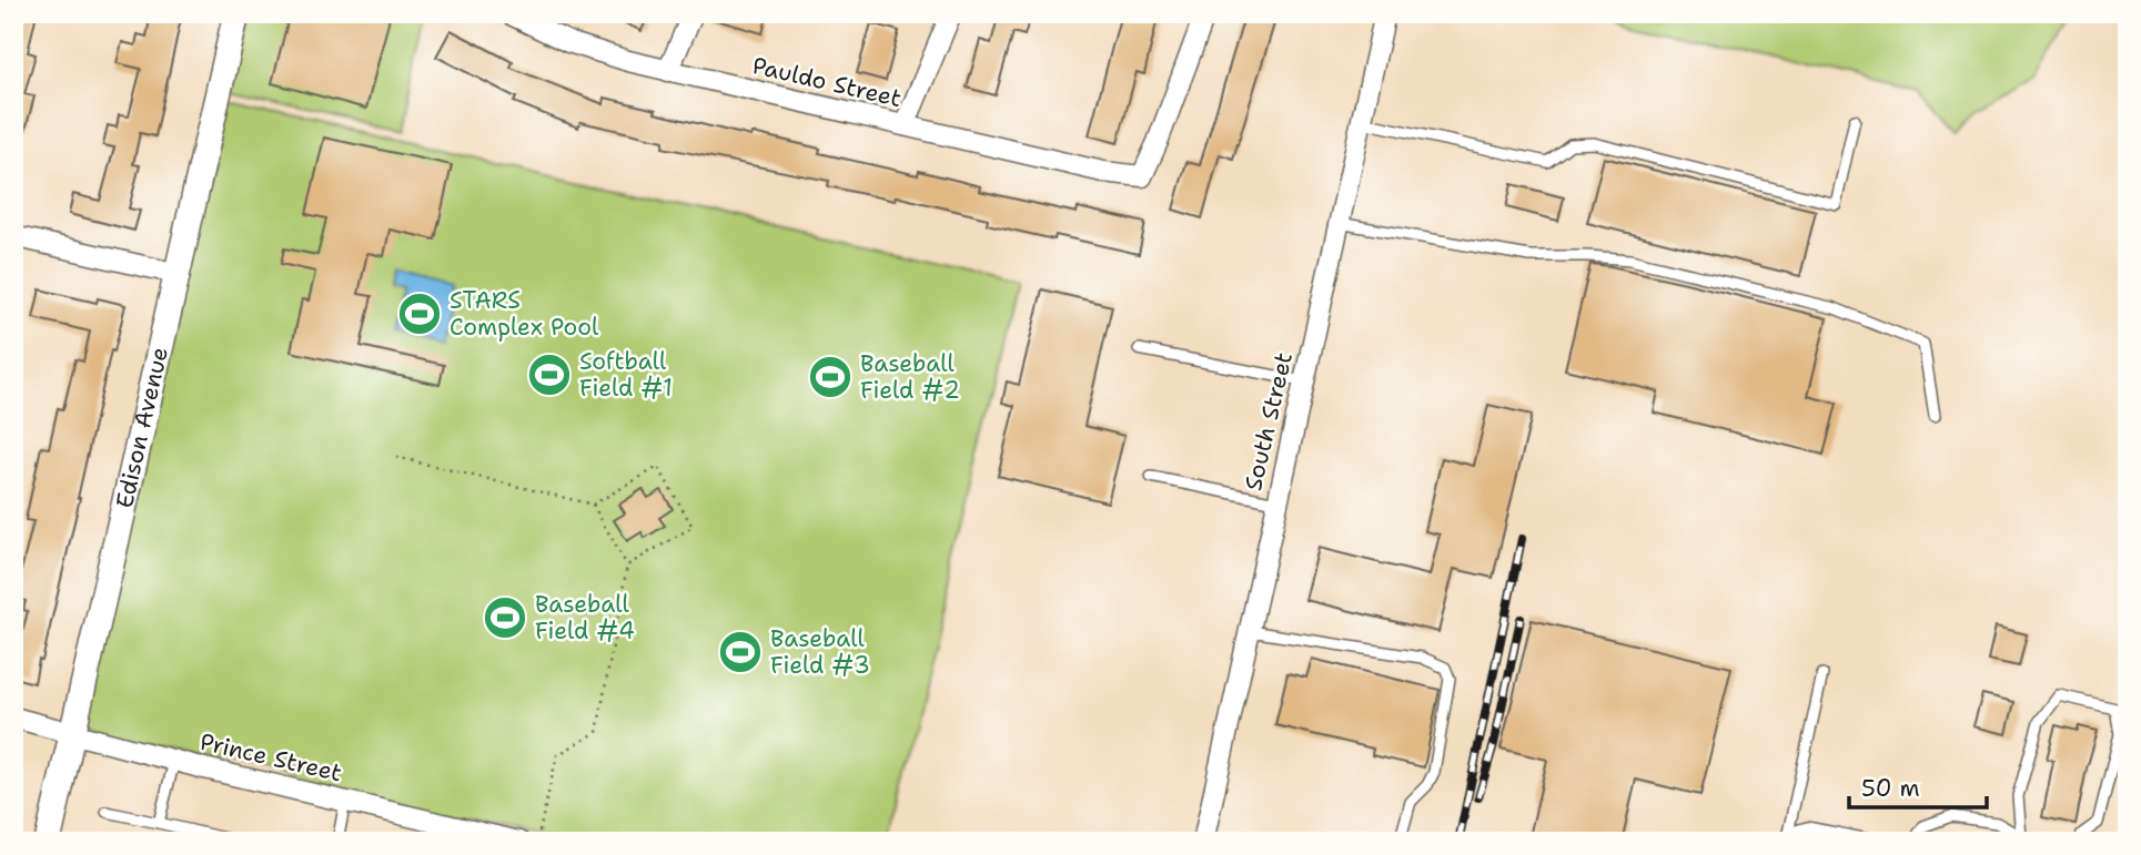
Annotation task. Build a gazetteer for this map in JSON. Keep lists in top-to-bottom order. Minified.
{"streets":{"street":["Pauldo Street","South Street","Edison Avenue","Prince Street"]},"crossings":[["Edison Avenue","Prince Street"]],"places":{"sports":["STARS Complex Pool","Softball Field #1","Baseball Field #2","Baseball Field #4","Baseball Field #3"]},"scale_bar":"50 m"}
